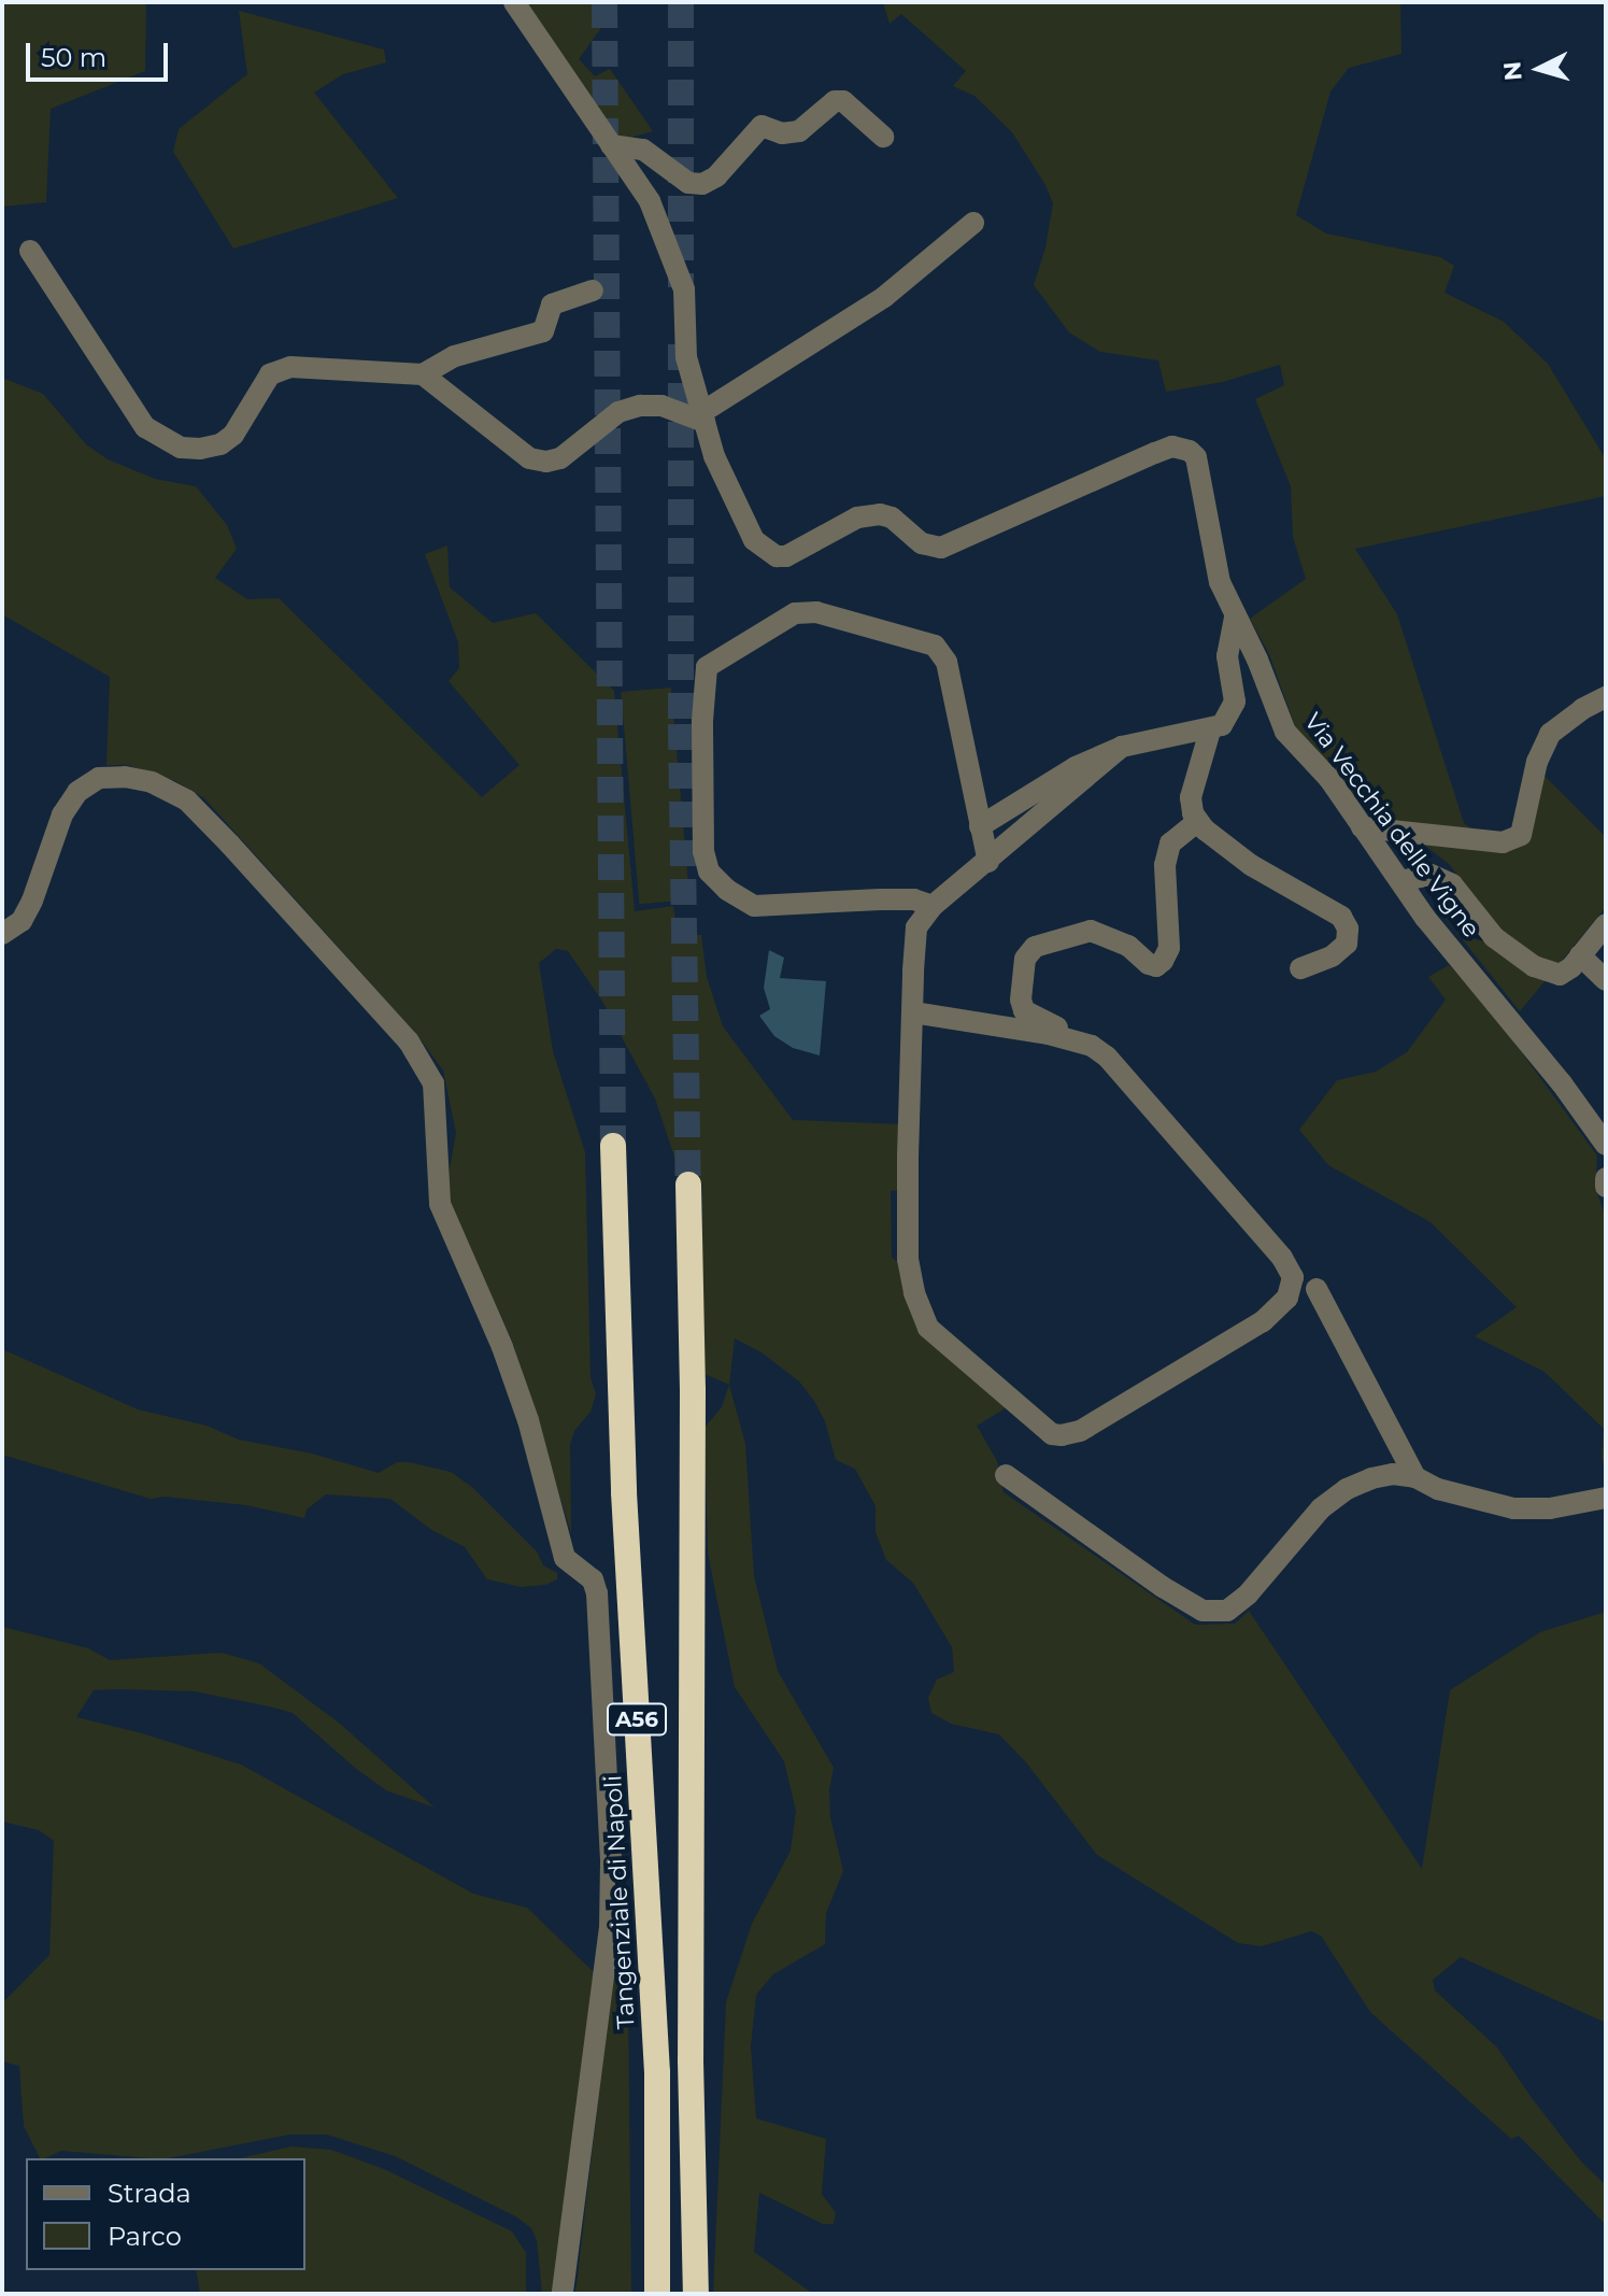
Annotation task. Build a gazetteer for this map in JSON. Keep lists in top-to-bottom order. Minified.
{"streets":{"highway":["A56","Tangenziale di Napoli"],"street":["Via Vecchia delle Vigne"]},"legend":["Strada","Parco"],"scale_bar":"50 m","north":"left"}
